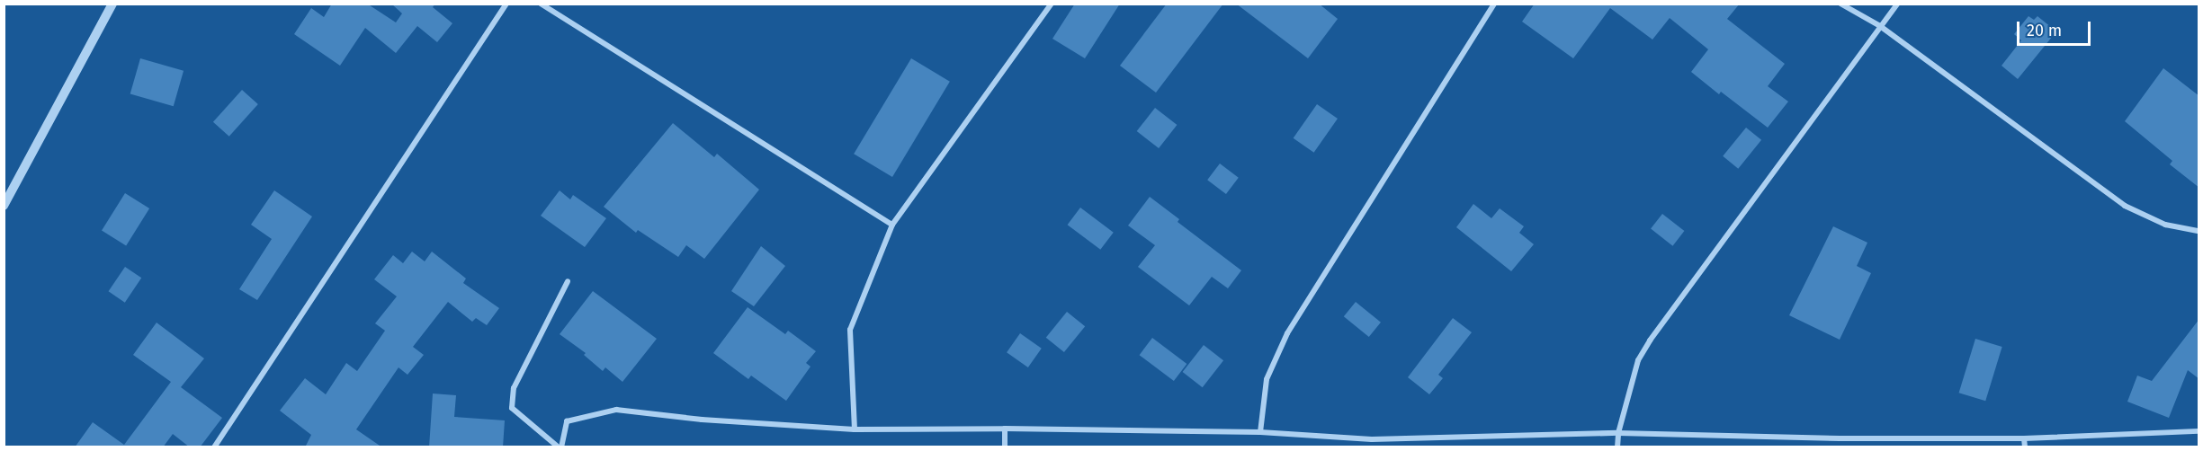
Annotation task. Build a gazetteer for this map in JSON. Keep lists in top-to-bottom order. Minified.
{"scale_bar":"20 m"}
